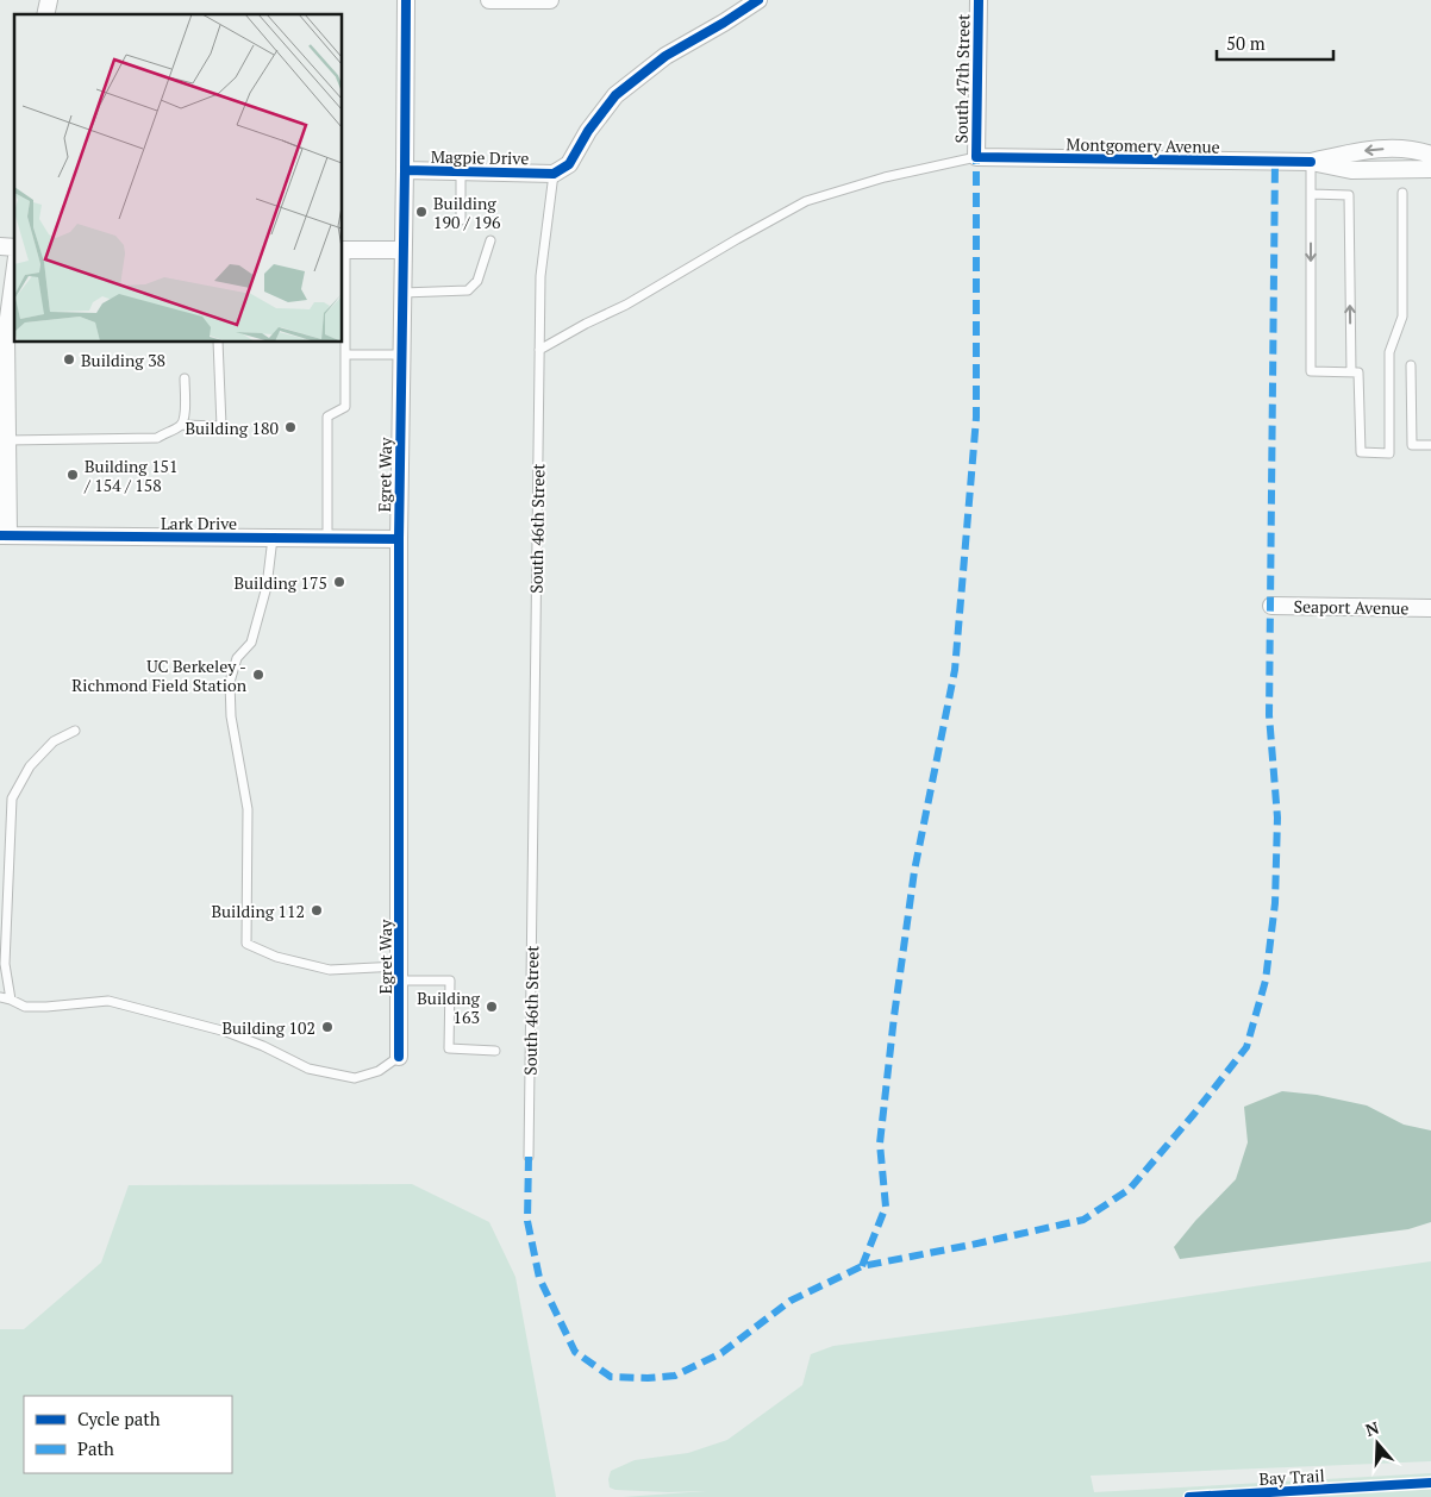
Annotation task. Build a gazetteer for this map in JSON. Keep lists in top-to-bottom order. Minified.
{"streets":{"street":["South 47th Street","Montgomery Avenue","Magpie Drive","Egret Way","Lark Drive","Seaport Avenue"],"lane":["South 46th Street"],"cycle path":["Bay Trail"]},"crossings":[["South 47th Street","Montgomery Avenue"],["Magpie Drive","Egret Way"],["Magpie Drive","South 46th Street"],["Egret Way","Lark Drive"]],"places":["Building 190 / 196","Building 38","Building 180","Building 151 / 154 / 158","Building 175","UC Berkeley - Richmond Field Station","Building 112","Building 163","Building 102"],"legend":["Cycle path","Path"],"scale_bar":"50 m","north":"top"}
